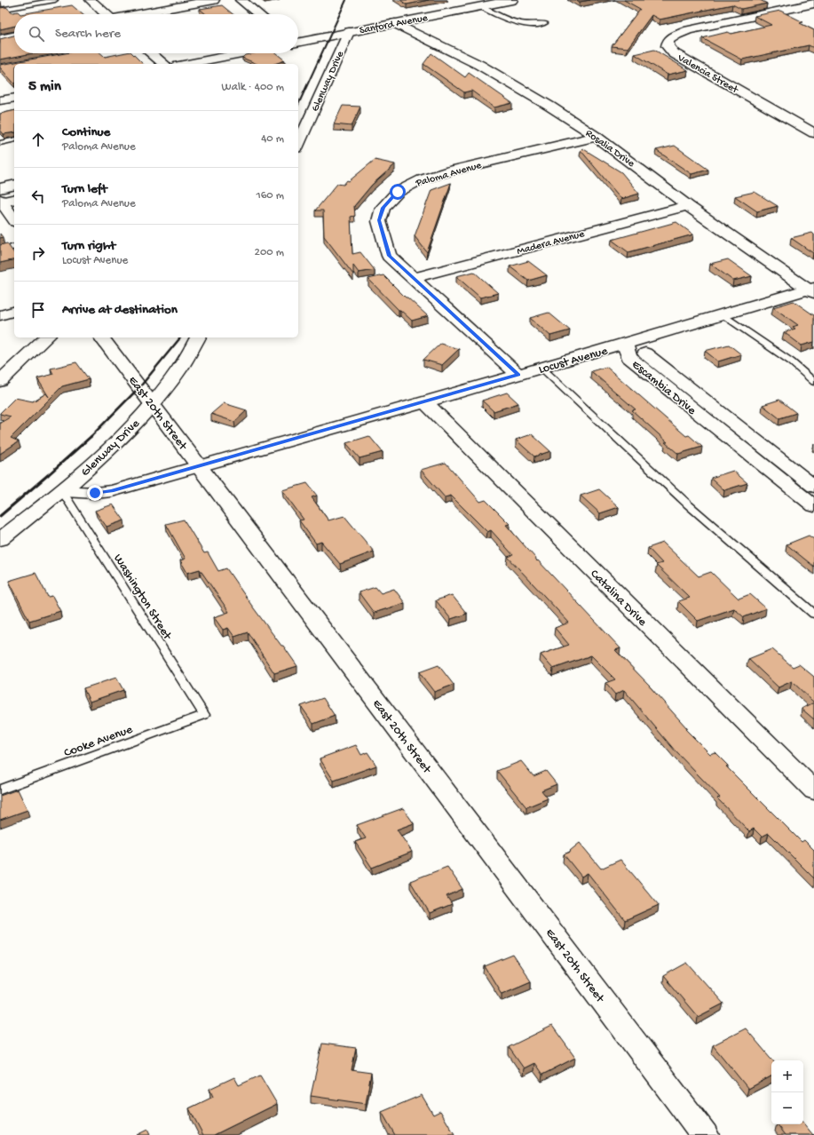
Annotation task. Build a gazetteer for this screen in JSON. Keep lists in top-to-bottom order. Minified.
{"streets":{"street":["Sanford Avenue","Valencia Street","Glenway Drive","Rosalia Drive","Paloma Avenue","Madera Avenue","Locust Avenue","Escambia Drive","East 20th Street","Catalina Drive"],"lane":["Washington Street","Cooke Avenue"]},"crossings":[["Sanford Avenue","Glenway Drive"],["Sanford Avenue","Rosalia Drive"],["Glenway Drive","Locust Avenue"],["Glenway Drive","East 20th Street"],["Glenway Drive","Washington Street"],["Rosalia Drive","Paloma Avenue"],["Rosalia Drive","Madera Avenue"],["Rosalia Drive","Locust Avenue"],["Paloma Avenue","Madera Avenue"],["Paloma Avenue","Locust Avenue"],["Locust Avenue","Escambia Drive"],["Locust Avenue","East 20th Street"],["Locust Avenue","Washington Street"],["Locust Avenue","Catalina Drive"],["Washington Street","Cooke Avenue"]],"page":{"search":"Search here","heading":["5 min","Walk · 400 m"],"list":[["Continue","Paloma Avenue","40 m"],["Turn left","Paloma Avenue","160 m"],["Turn right","Locust Avenue","200 m"],"Arrive at destination"],"map_buttons":["+","−"]}}
